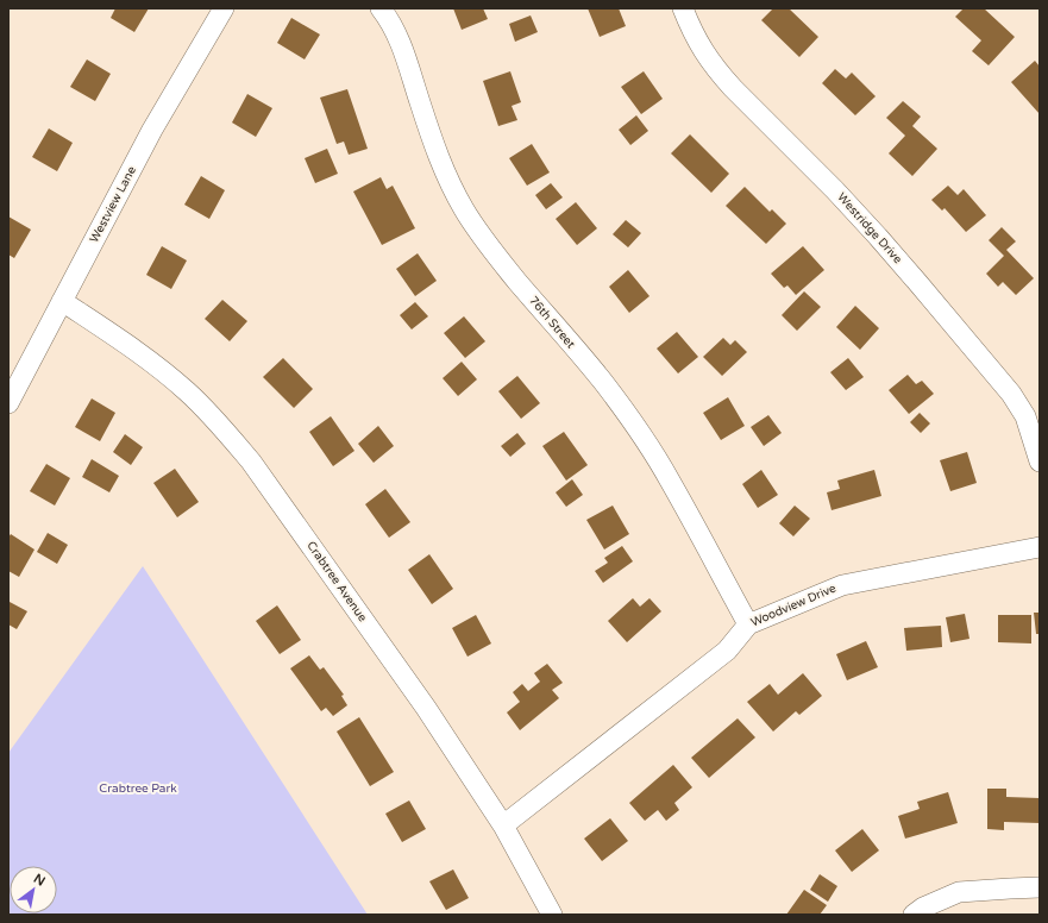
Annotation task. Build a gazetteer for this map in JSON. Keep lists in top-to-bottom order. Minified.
{"streets":{"street":["Westview Lane","Westridge Drive","76th Street","Crabtree Avenue","Woodview Drive"]},"crossings":[["Westview Lane","Crabtree Avenue"],["76th Street","Woodview Drive"],["Crabtree Avenue","Woodview Drive"]],"parks":["Crabtree Park"],"north":"top right"}
